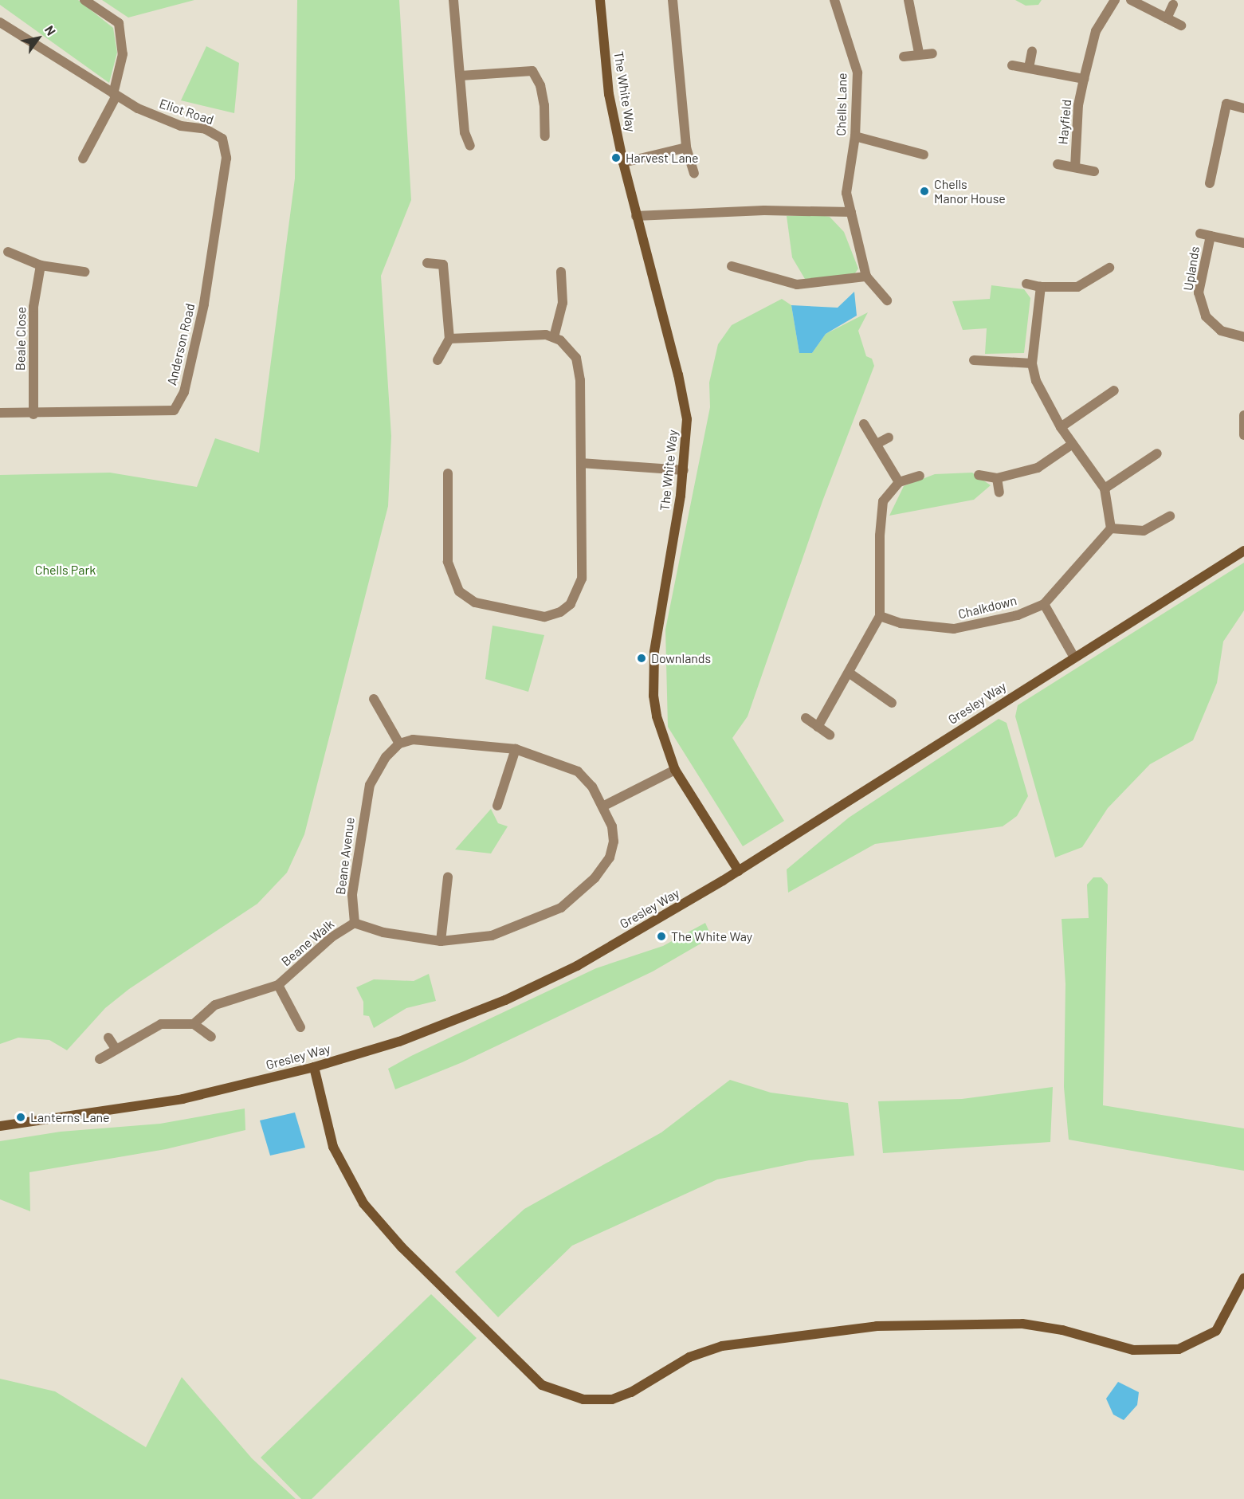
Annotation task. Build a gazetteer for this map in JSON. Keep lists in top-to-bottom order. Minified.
{"streets":{"street":["The White Way","Chells Lane","Eliot Road","Hayfield","Uplands","Beale Close","Anderson Road","Chalkdown","Gresley Way","Beane Avenue","Beane Walk"]},"crossings":[["The White Way","Gresley Way"],["Eliot Road","Anderson Road"],["Beale Close","Anderson Road"],["Beane Avenue","Beane Walk"]],"parks":["Chells Park"],"places":["Harvest Lane","Chells Manor House","Downlands","The White Way","Lanterns Lane"],"north":"top right"}
